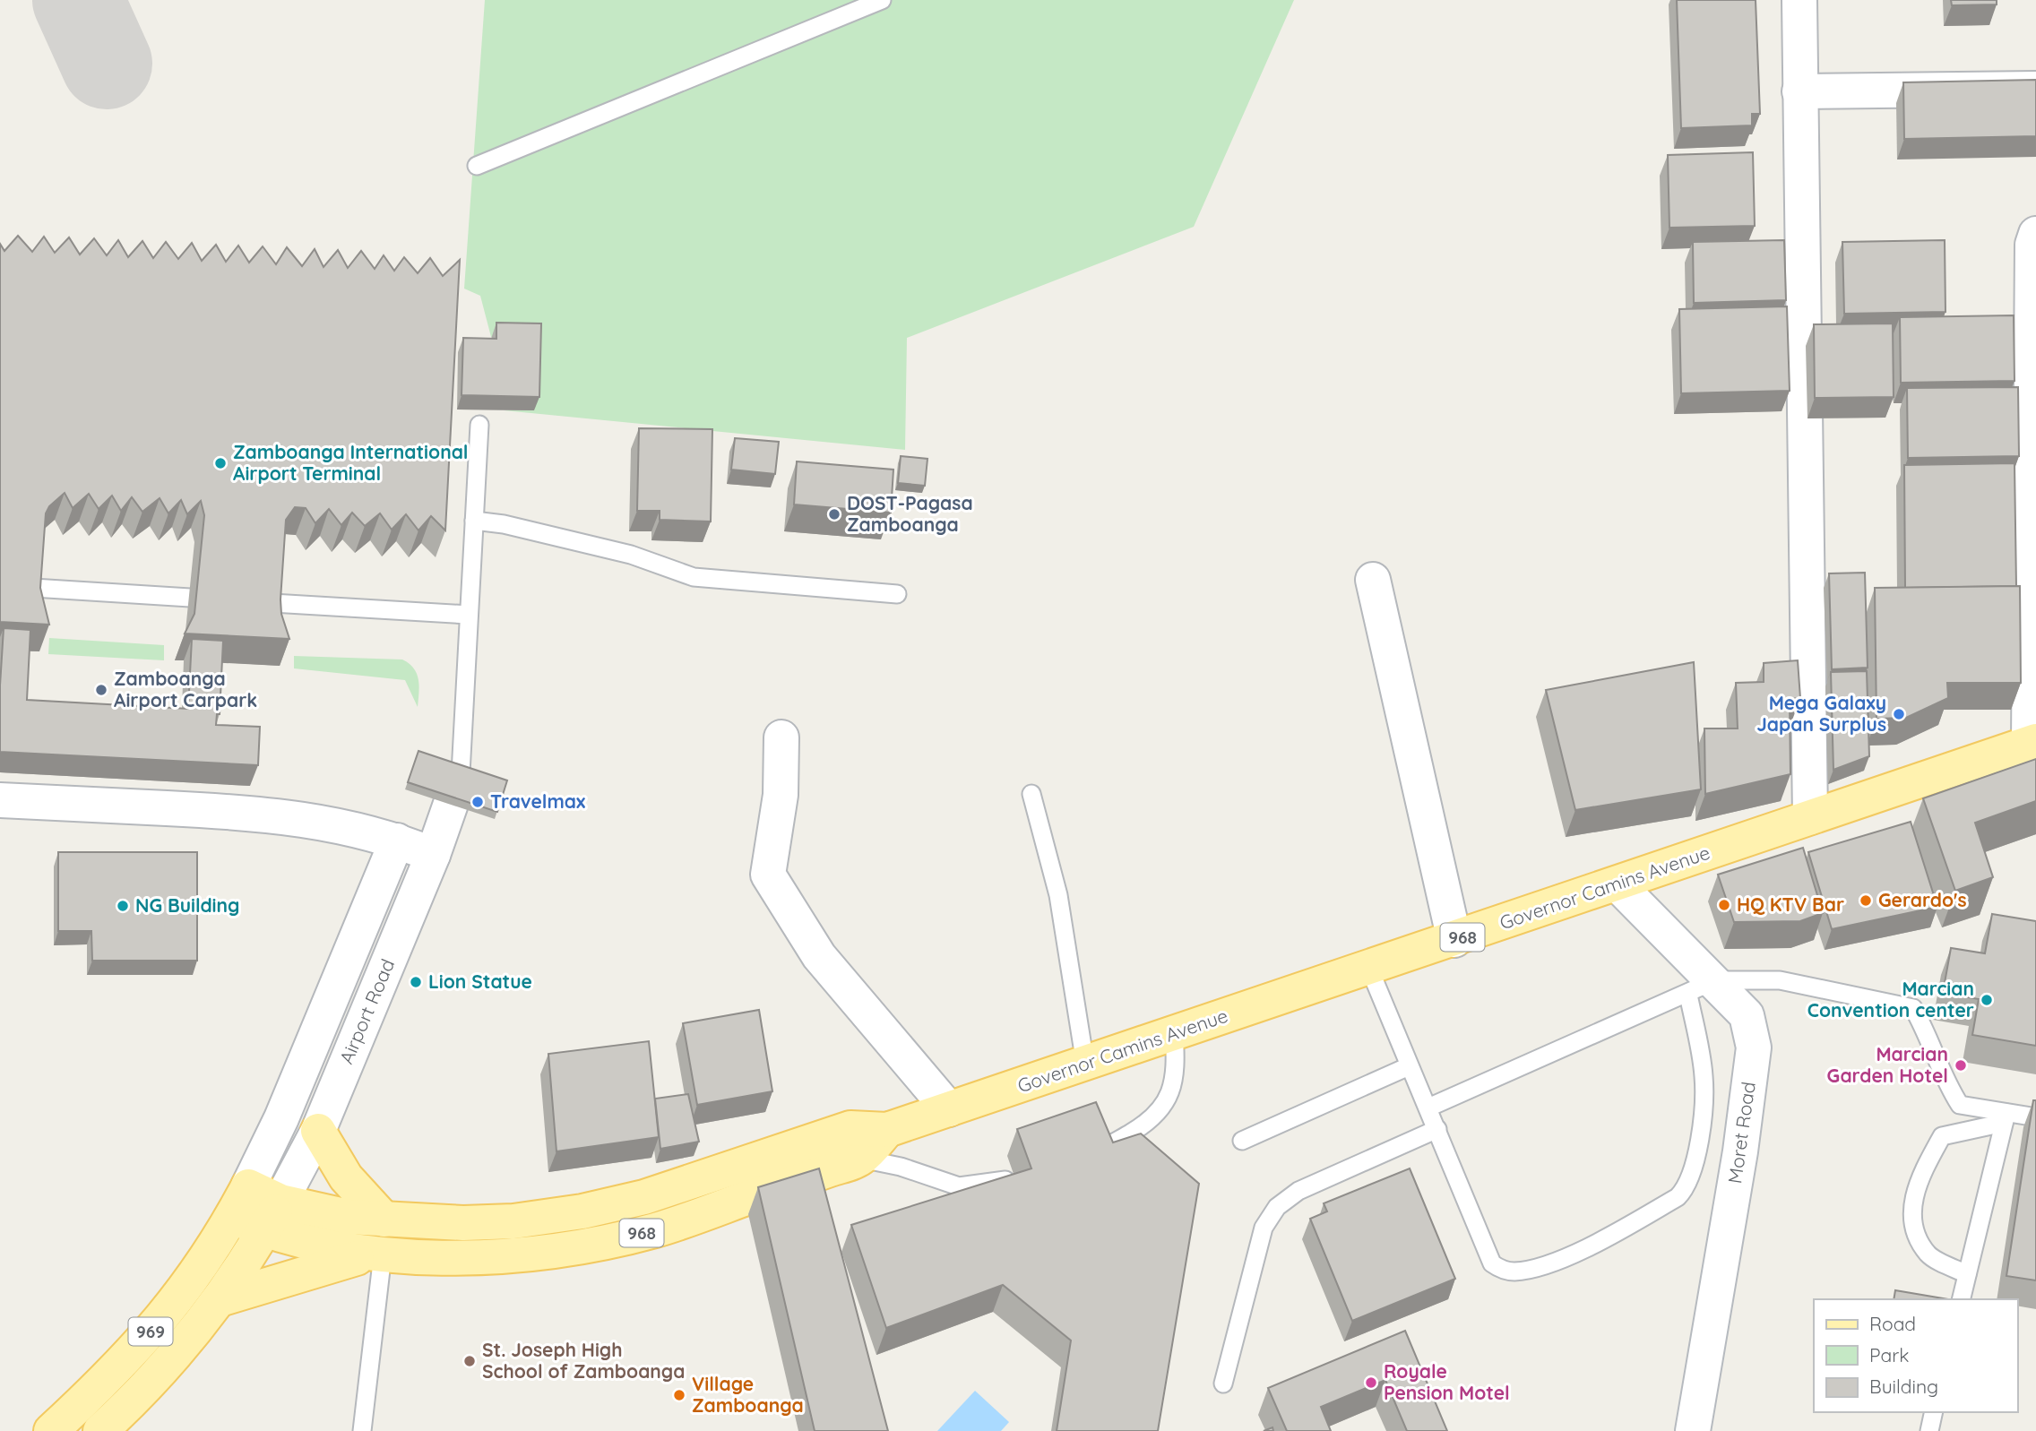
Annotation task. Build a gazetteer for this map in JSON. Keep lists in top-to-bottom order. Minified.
{"streets":{"main road":["Governor Camins Avenue","968","969"],"street":["Airport Road","Moret Road"]},"crossings":[["Governor Camins Avenue","Airport Road"],["Governor Camins Avenue","Moret Road"],["Governor Camins Avenue","969"],["Airport Road","969"]],"places":["Zamboanga International Airport Terminal","DOST-Pagasa Zamboanga","Zamboanga Airport Carpark","Mega Galaxy Japan Surplus","Travelmax","Gerardo's","HQ KTV Bar","NG Building","Lion Statue","Marcian Convention center","Marcian Garden Hotel","St. Joseph High School of Zamboanga","Royale Pension Motel","Village Zamboanga"],"legend":["Road","Park","Building"]}
